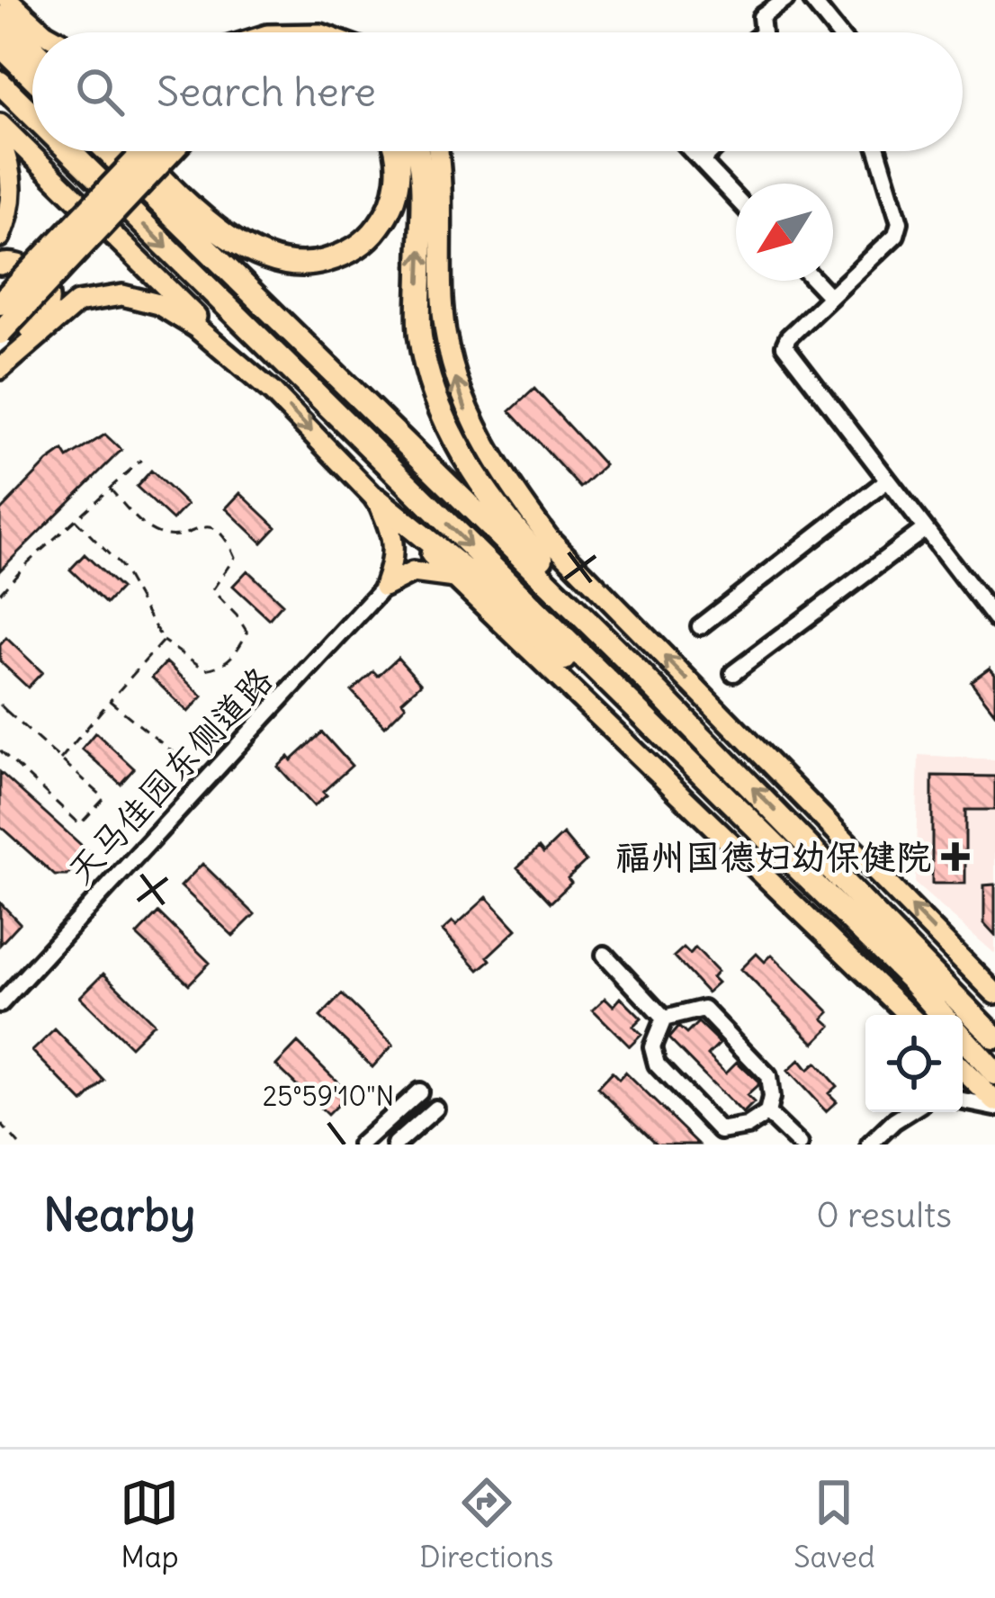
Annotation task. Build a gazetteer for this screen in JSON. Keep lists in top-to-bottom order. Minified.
{"streets":{"street":["天马佳园东侧道路"]},"places":{"health":["福州国德妇幼保健院"]},"north":"bottom left","page":{"search":"Search here","heading":["Nearby","0 results"],"nav":["Map","Directions","Saved"]},"coordinates":["25°59'10\"N"]}
